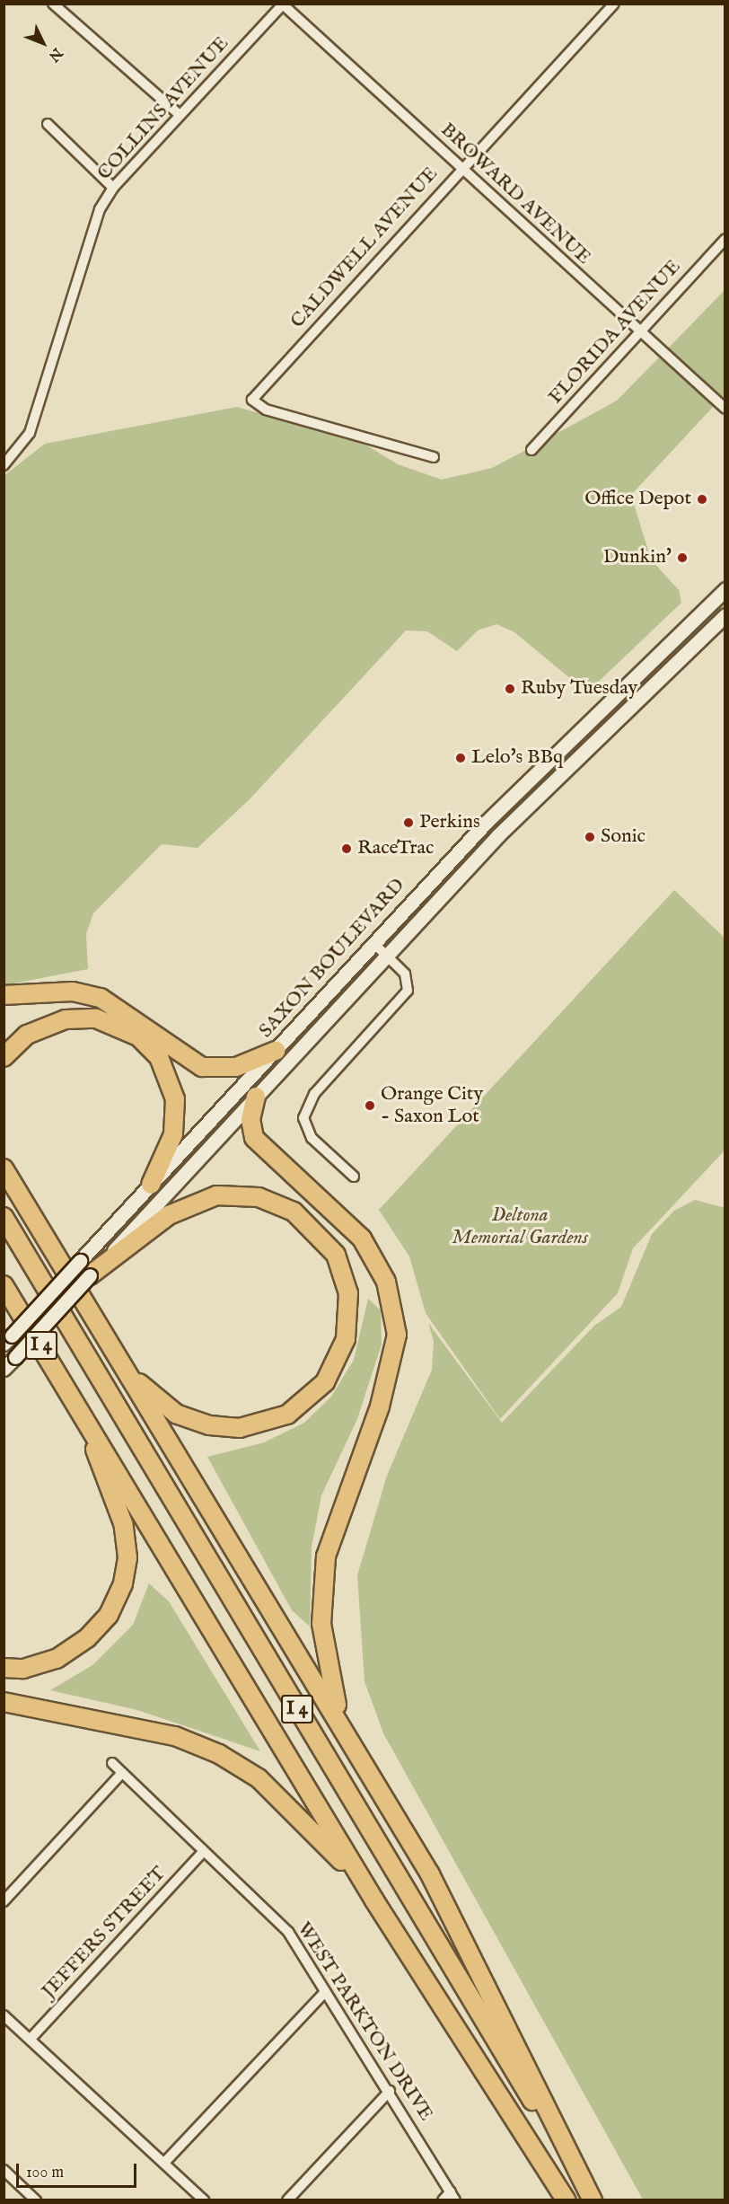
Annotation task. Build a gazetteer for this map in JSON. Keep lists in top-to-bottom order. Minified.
{"streets":{"highway":["I 4"],"main road":["SAXON BOULEVARD"],"street":["COLLINS AVENUE","BROWARD AVENUE","CALDWELL AVENUE","FLORIDA AVENUE","JEFFERS STREET","WEST PARKTON DRIVE"]},"crossings":[["COLLINS AVENUE","BROWARD AVENUE"],["BROWARD AVENUE","CALDWELL AVENUE"],["BROWARD AVENUE","FLORIDA AVENUE"],["JEFFERS STREET","WEST PARKTON DRIVE"]],"parks":["Deltona Memorial Gardens"],"places":["Office Depot","Dunkin'","Ruby Tuesday","Lelo's BBq","Perkins","Sonic","RaceTrac","Orange City - Saxon Lot"],"scale_bar":"100 m","north":"bottom right"}
